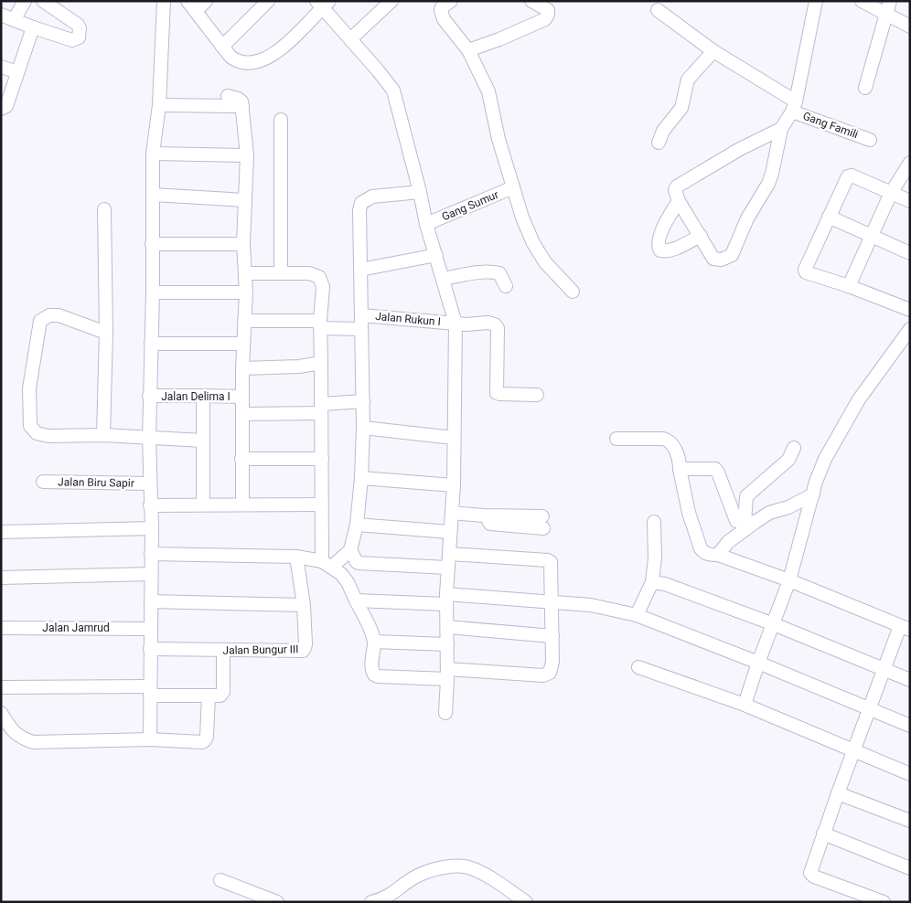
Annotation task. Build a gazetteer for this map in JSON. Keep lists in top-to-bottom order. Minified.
{"streets":{"street":["Gang Famili","Gang Sumur","Jalan Rukun I","Jalan Delima I","Jalan Biru Sapir","Jalan Jamrud","Jalan Bungur III"]}}
